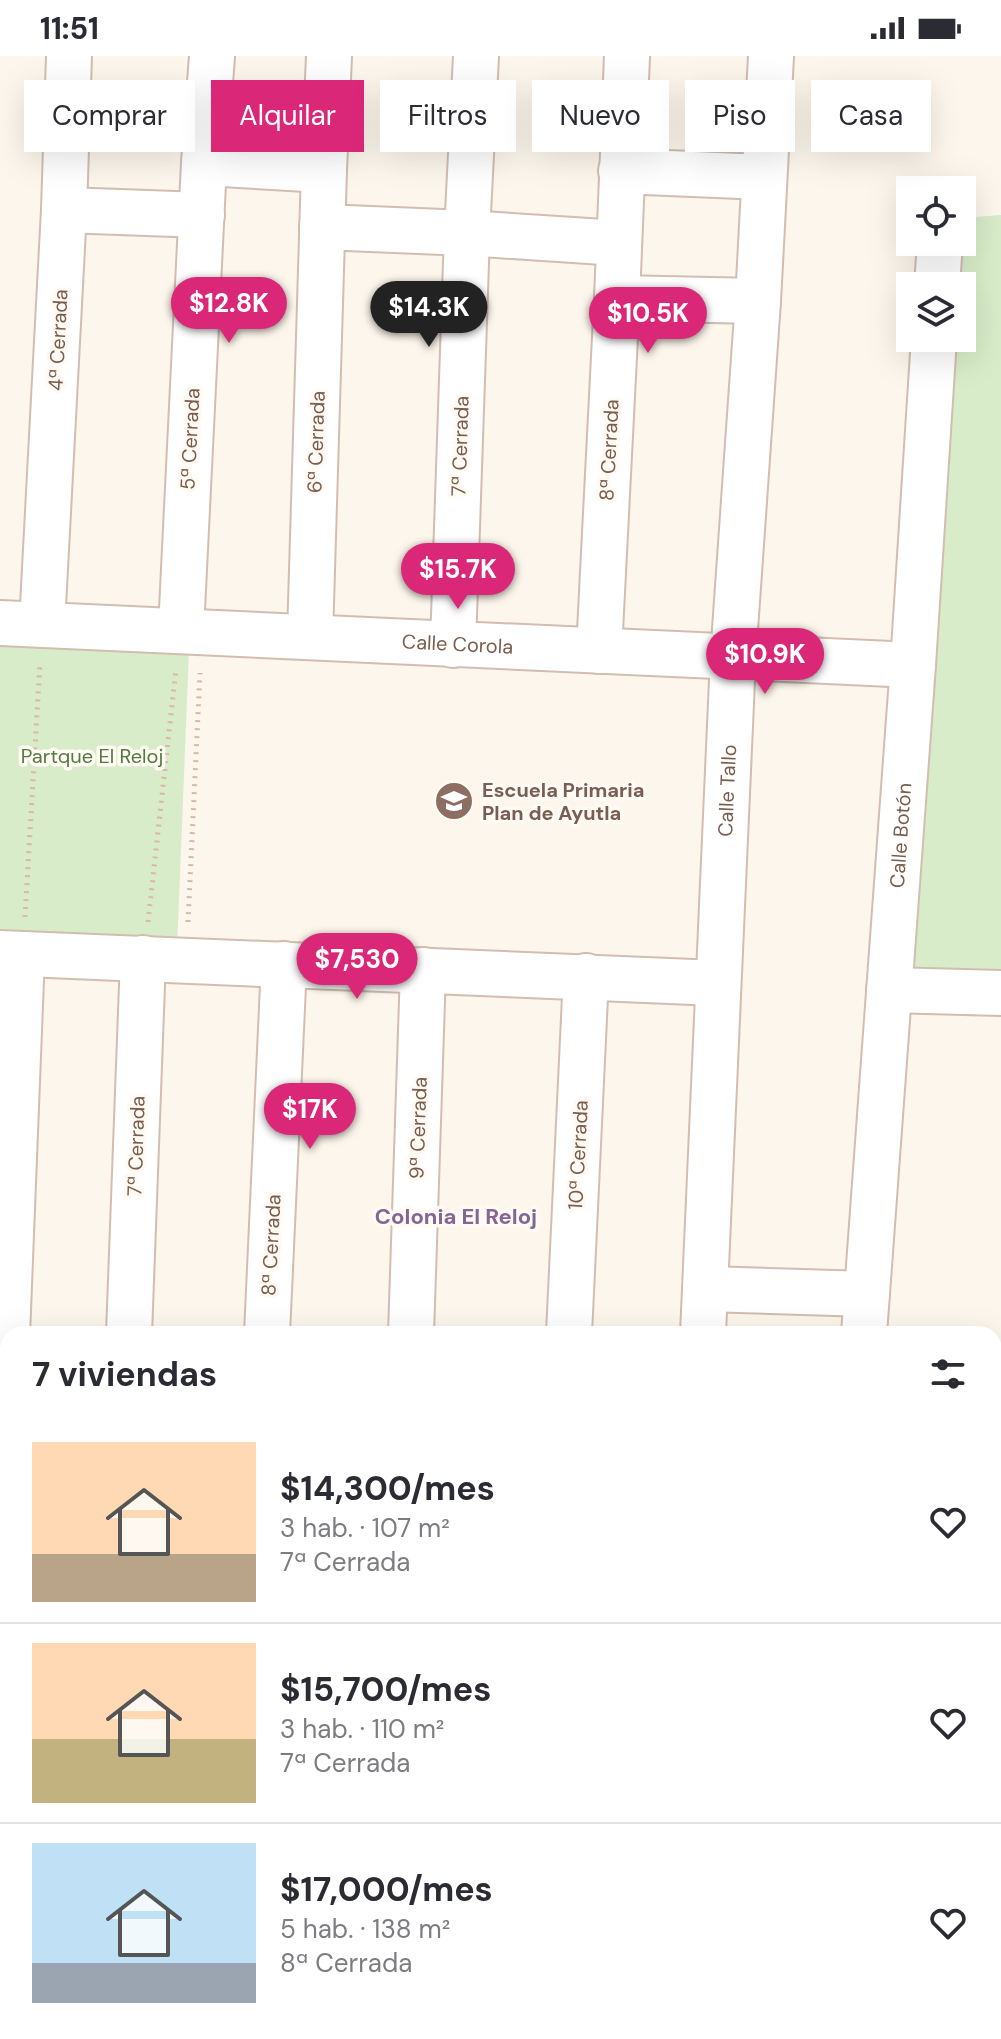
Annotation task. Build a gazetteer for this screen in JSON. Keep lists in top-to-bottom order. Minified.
{"streets":{"street":["4ª Cerrada","5ª Cerrada","6ª Cerrada","7ª Cerrada","8ª Cerrada","Calle Corola","Calle Tallo","Calle Botón","9ª Cerrada","10ª Cerrada"]},"crossings":[["4ª Cerrada","Calle Corola"],["5ª Cerrada","Calle Corola"],["6ª Cerrada","Calle Corola"],["7ª Cerrada","Calle Corola"],["8ª Cerrada","Calle Corola"],["Calle Corola","Calle Tallo"],["Calle Corola","Calle Botón"]],"districts":["Colonia El Reloj"],"parks":["Partque El Reloj"],"places":{"school or university":["Escuela Primaria Plan de Ayutla"]},"page":{"status":"11:51","chip":["Comprar","Alquilar","Filtros","Nuevo","Piso","Casa"],"price":["$12.8K","$14.3K","$10.5K","$15.7K","$10.9K","$7,530","$17K"],"heading":"7 viviendas","list":[{"name":"$14,300/mes","note":"3 hab. · 107 m² · 7ª Cerrada"},{"name":"$15,700/mes","note":"3 hab. · 110 m² · 7ª Cerrada"},{"name":"$17,000/mes","note":"5 hab. · 138 m² · 8ª Cerrada"}]}}
